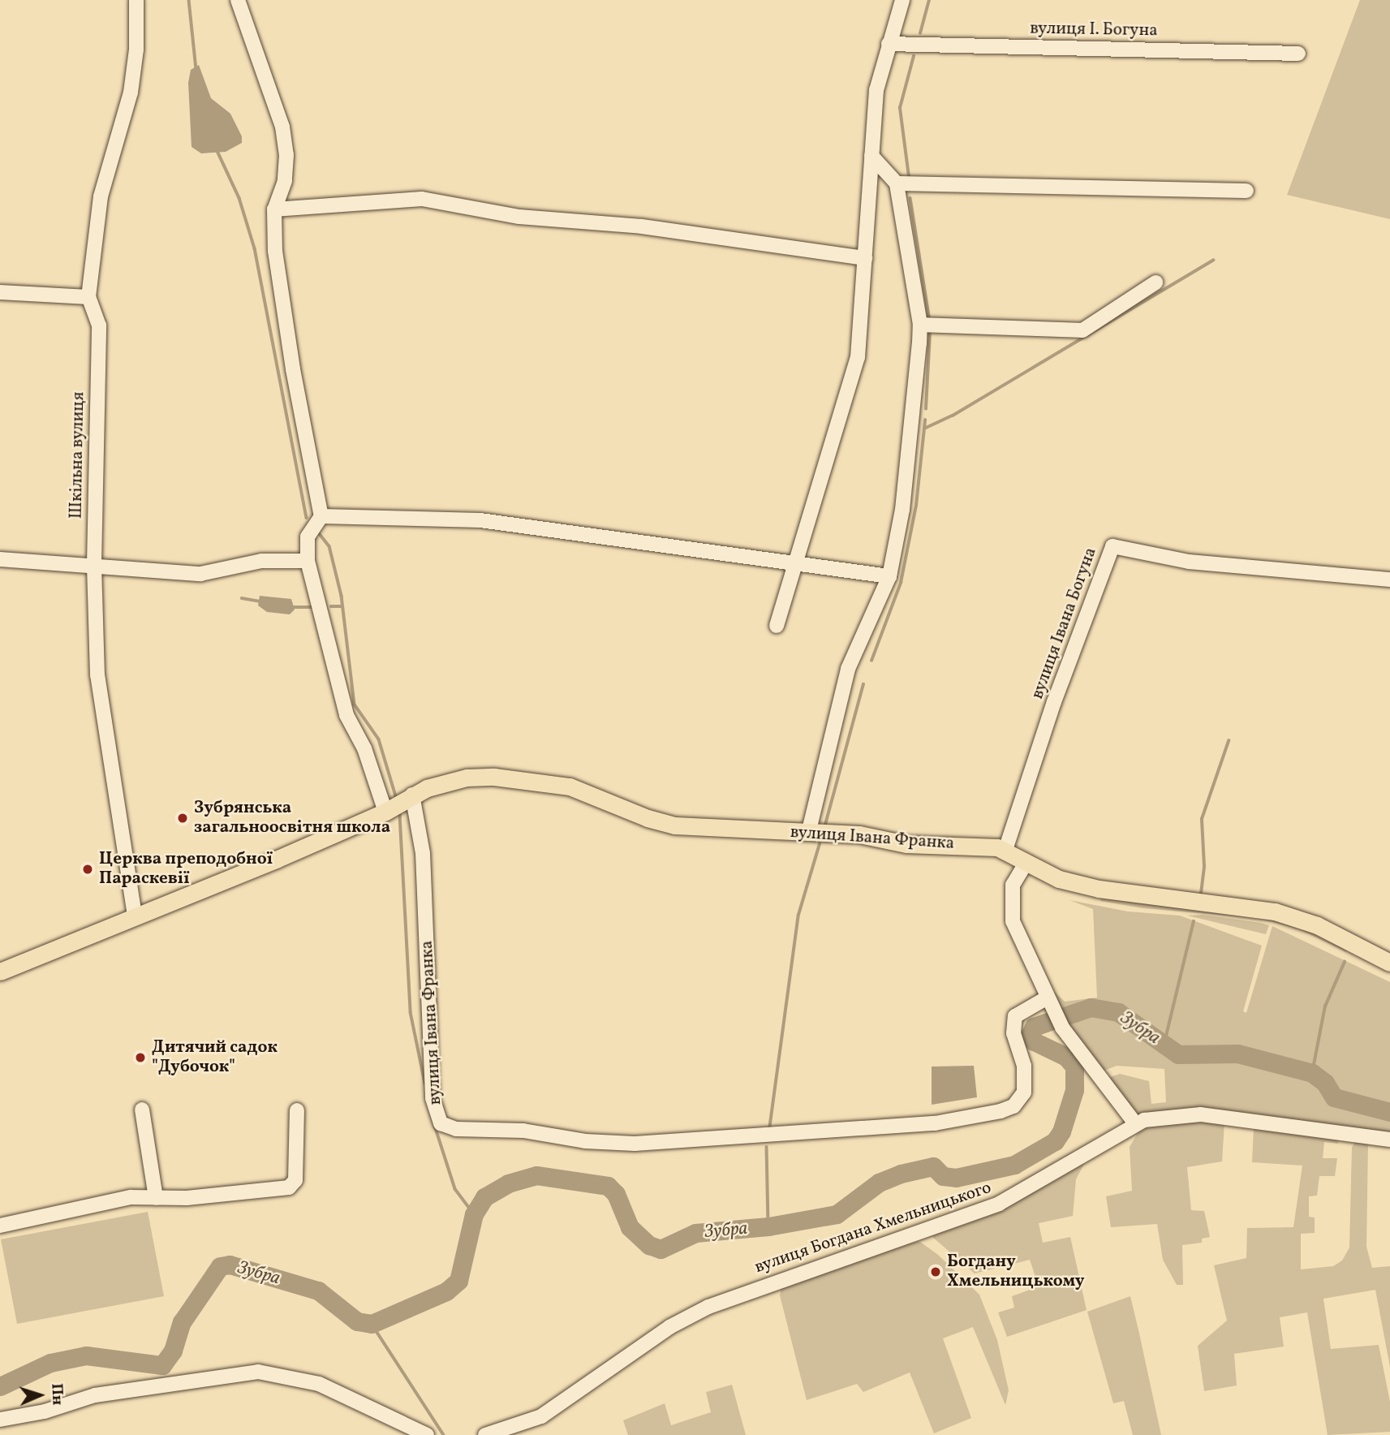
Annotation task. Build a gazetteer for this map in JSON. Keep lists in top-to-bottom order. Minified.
{"streets":{"main road":["вулиця Івана Франка"],"street":["вулиця І. Богуна","Шкільна вулиця","вулиця Івана Богуна","вулиця Богдана Хмельницького"]},"crossings":[["Шкільна вулиця","вулиця Івана Франка"],["вулиця Івана Богуна","вулиця Івана Франка"]],"water":["Зубра"],"places":["Зубрянська загальноосвітня школа","Церква преподобної Параскевії","Дитячий садок \"Дубочок\"","Богдану Хмельницькому"],"north":"right"}
